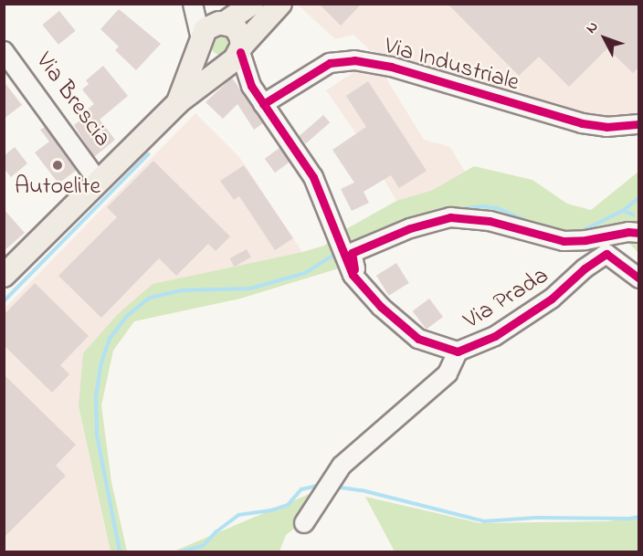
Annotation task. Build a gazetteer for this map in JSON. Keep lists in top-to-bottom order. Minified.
{"streets":{"main road":["Via Brescia"],"street":["Via Industriale","Via Prada"]},"places":["Autoelite"],"north":"top left"}
